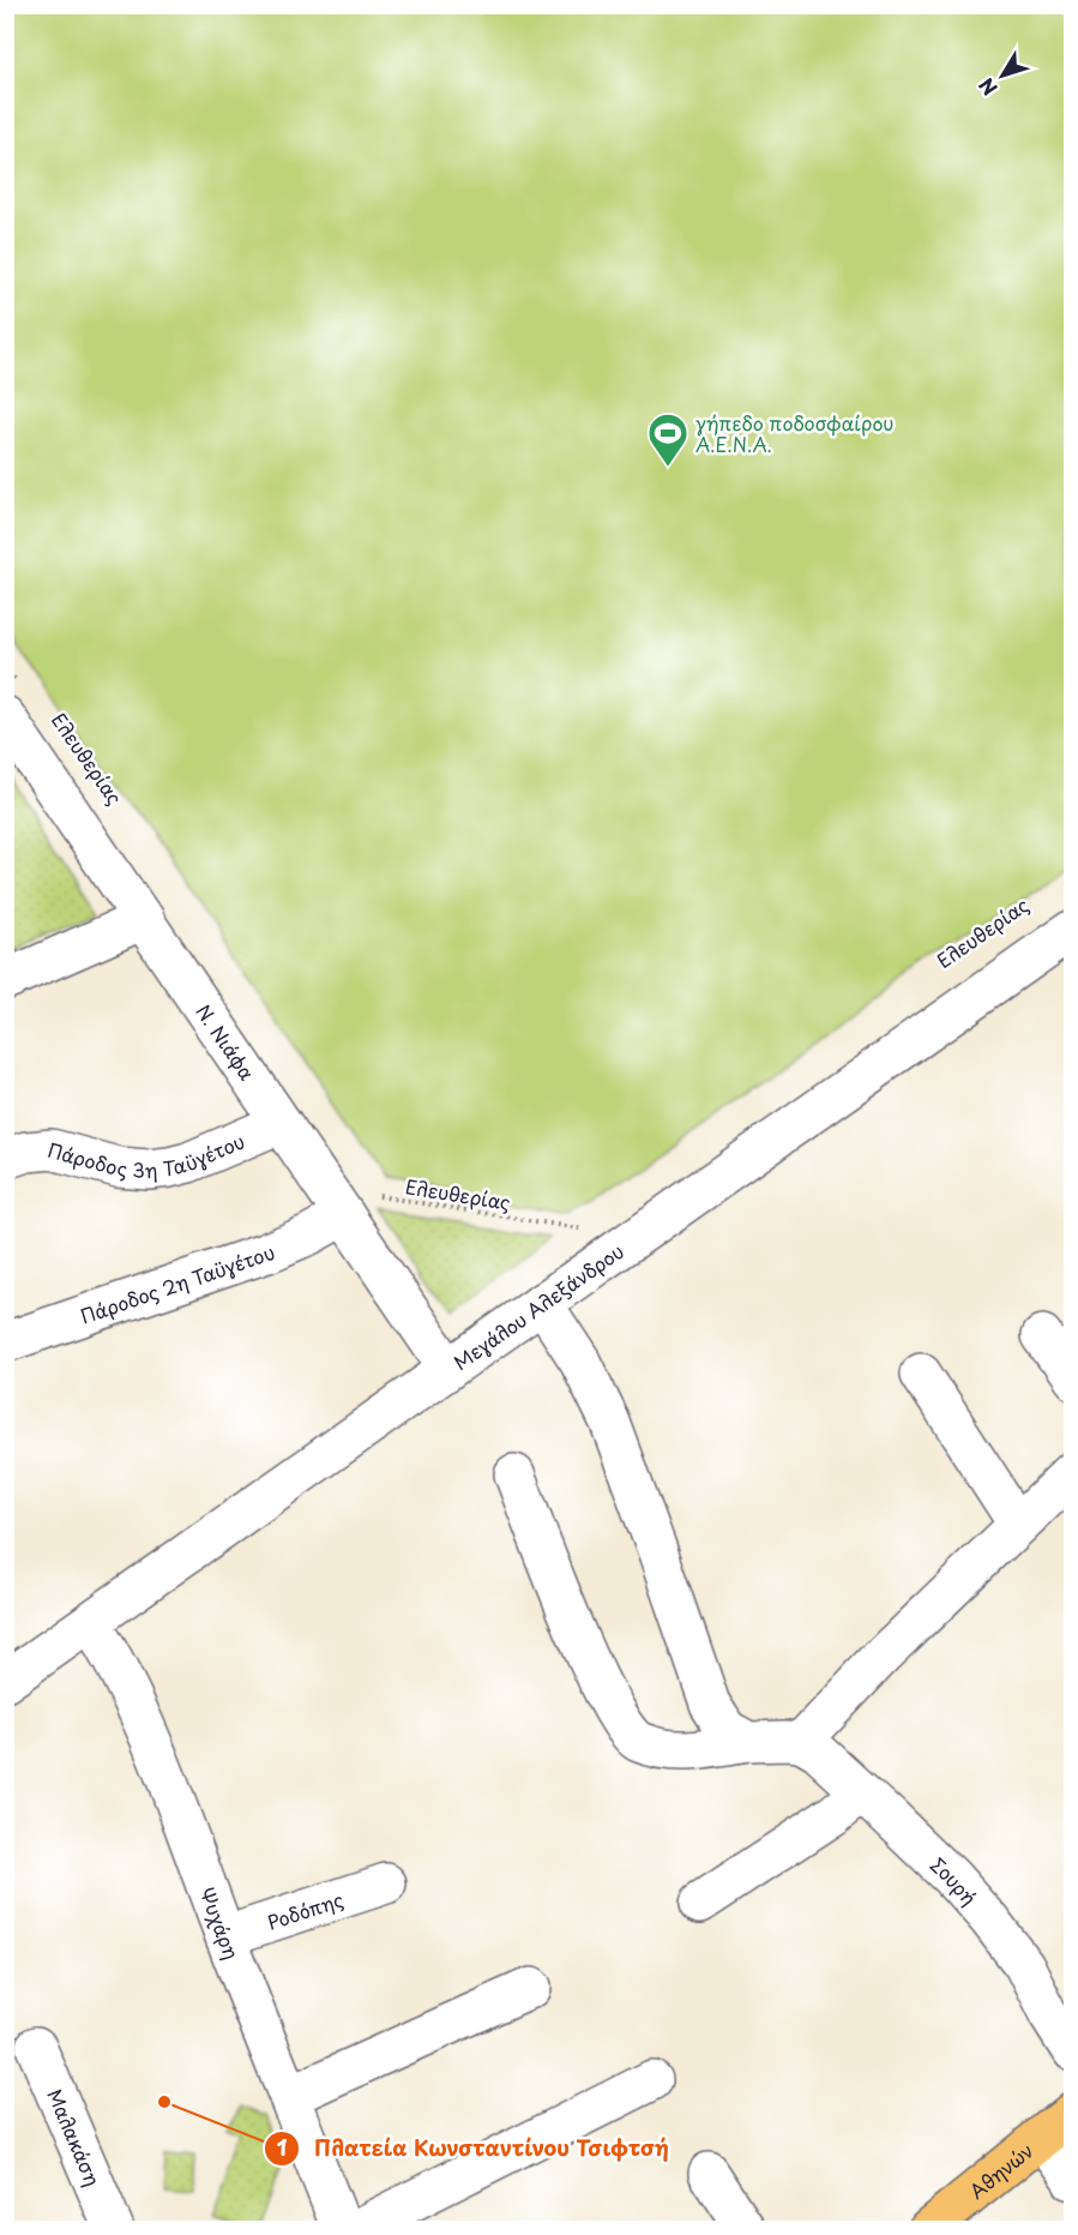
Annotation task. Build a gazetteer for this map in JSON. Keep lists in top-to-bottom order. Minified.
{"streets":{"main road":["Αθηνών"],"street":["Ν. Νιάφα","Πάροδος 3η Ταϋγέτου","Πάροδος 2η Ταϋγέτου","Μεγάλου Αλεξάνδρου","Σουρή","Ροδόπης","Ψυχάρη","Μαλακάση"],"path":["Ελευθερίας"]},"crossings":[["Ελευθερίας","Ν. Νιάφα"],["Ελευθερίας","Πάροδος 2η Ταϋγέτου"],["Ν. Νιάφα","Πάροδος 3η Ταϋγέτου"],["Ν. Νιάφα","Πάροδος 2η Ταϋγέτου"],["Ν. Νιάφα","Μεγάλου Αλεξάνδρου"],["Μεγάλου Αλεξάνδρου","Ψυχάρη"],["Ροδόπης","Ψυχάρη"]],"places":{"sports":["γήπεδο ποδοσφαίρου Α.Ε.Ν.Α."],"other":["Πλατεία Κωνσταντίνου Τσιφτσή"]},"north":"bottom left"}
